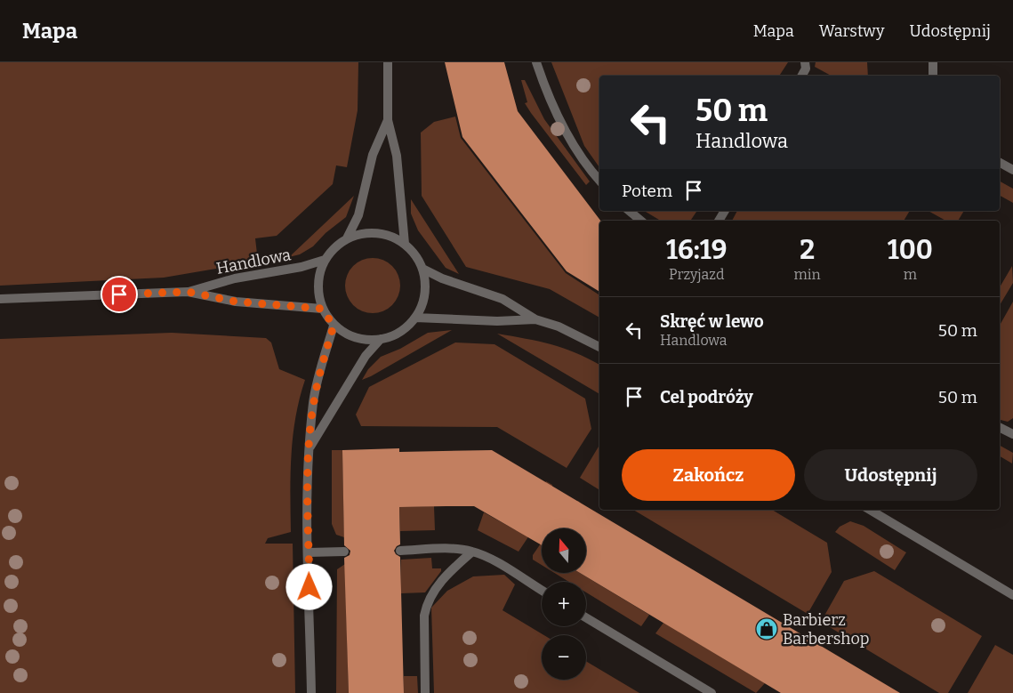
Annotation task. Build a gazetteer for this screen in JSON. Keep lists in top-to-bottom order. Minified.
{"streets":{"street":["Handlowa"]},"places":{"shop":["Barbierz Barbershop"]},"north":"top","page":{"header":"Mapa","nav":["Mapa","Warstwy","Udostępnij"],"turn":["50 m","Handlowa"],"then":"Potem","eta":["16:19","Przyjazd","2","min","100","m"],"list":[{"name":"Skręć w lewo","note":"Handlowa","value":"50 m"},{"name":"Cel podróży","value":"50 m"}],"buttons":["Zakończ","Udostępnij"],"map_buttons":["+","−"]}}
